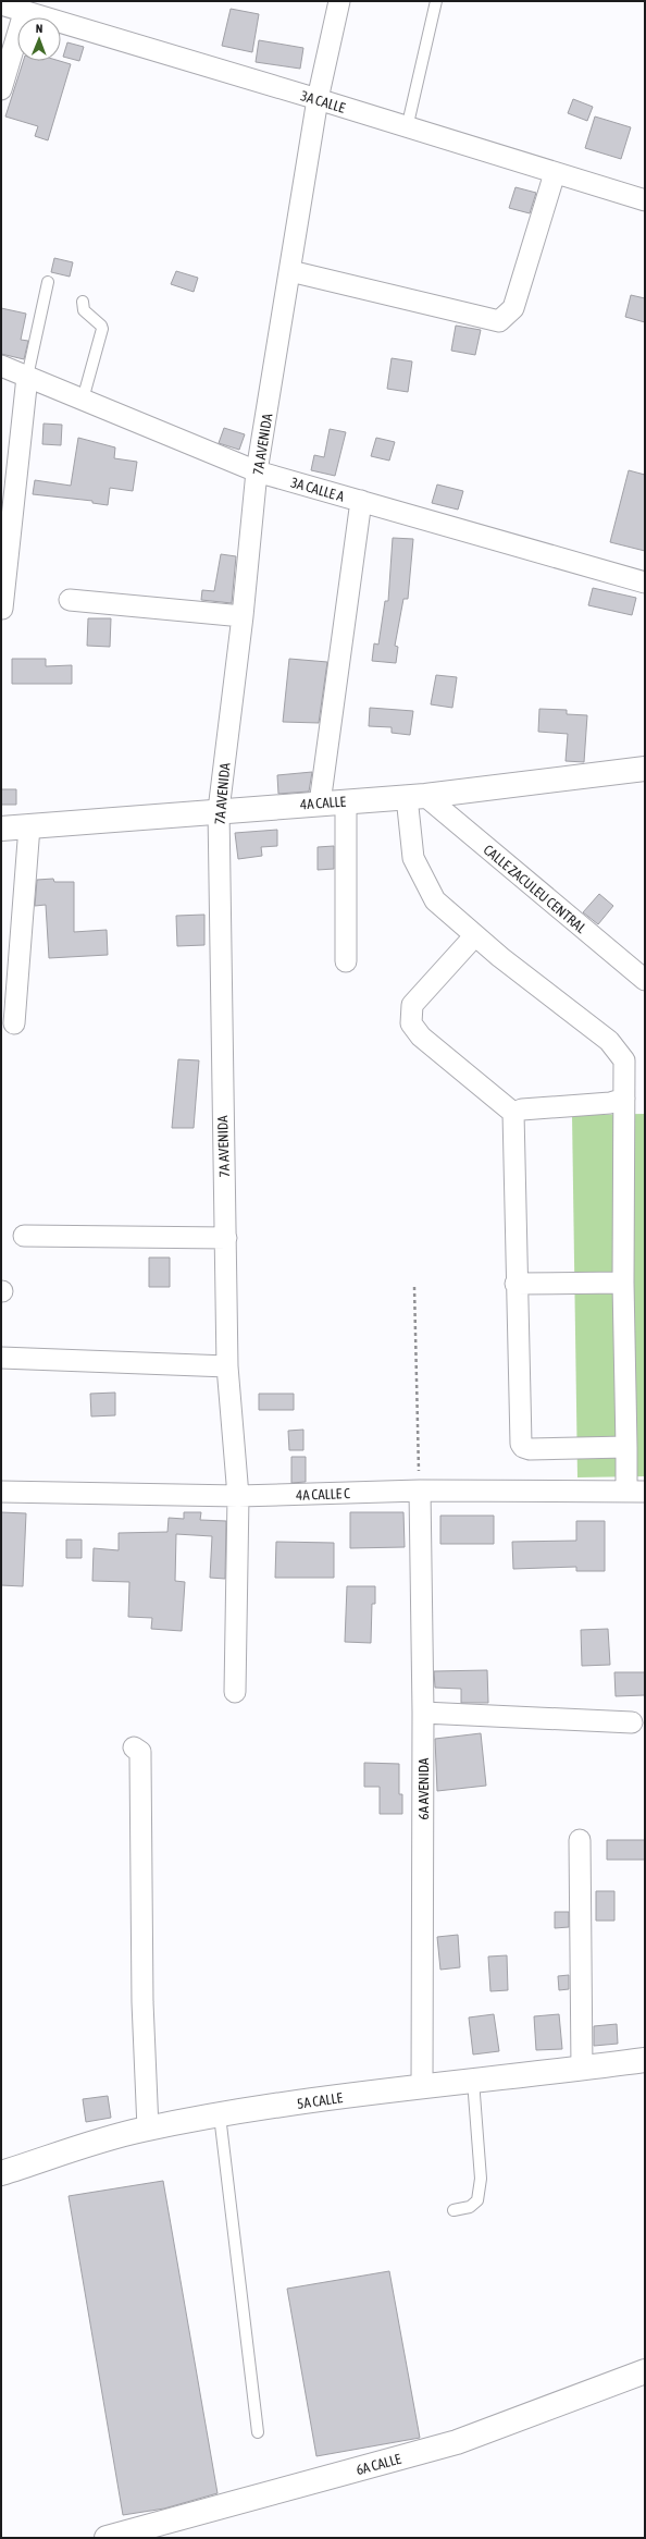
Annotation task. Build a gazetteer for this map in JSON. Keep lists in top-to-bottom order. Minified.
{"streets":{"street":["3A CALLE","7A AVENIDA","3A CALLE A","4A CALLE","CALLE ZACULEU CENTRAL","4A CALLE C","6A AVENIDA","5A CALLE","6A CALLE"]},"crossings":[["3A CALLE","7A AVENIDA"],["7A AVENIDA","3A CALLE A"],["7A AVENIDA","4A CALLE"],["7A AVENIDA","4A CALLE C"],["4A CALLE","CALLE ZACULEU CENTRAL"],["4A CALLE C","6A AVENIDA"],["6A AVENIDA","5A CALLE"]],"north":"top"}
